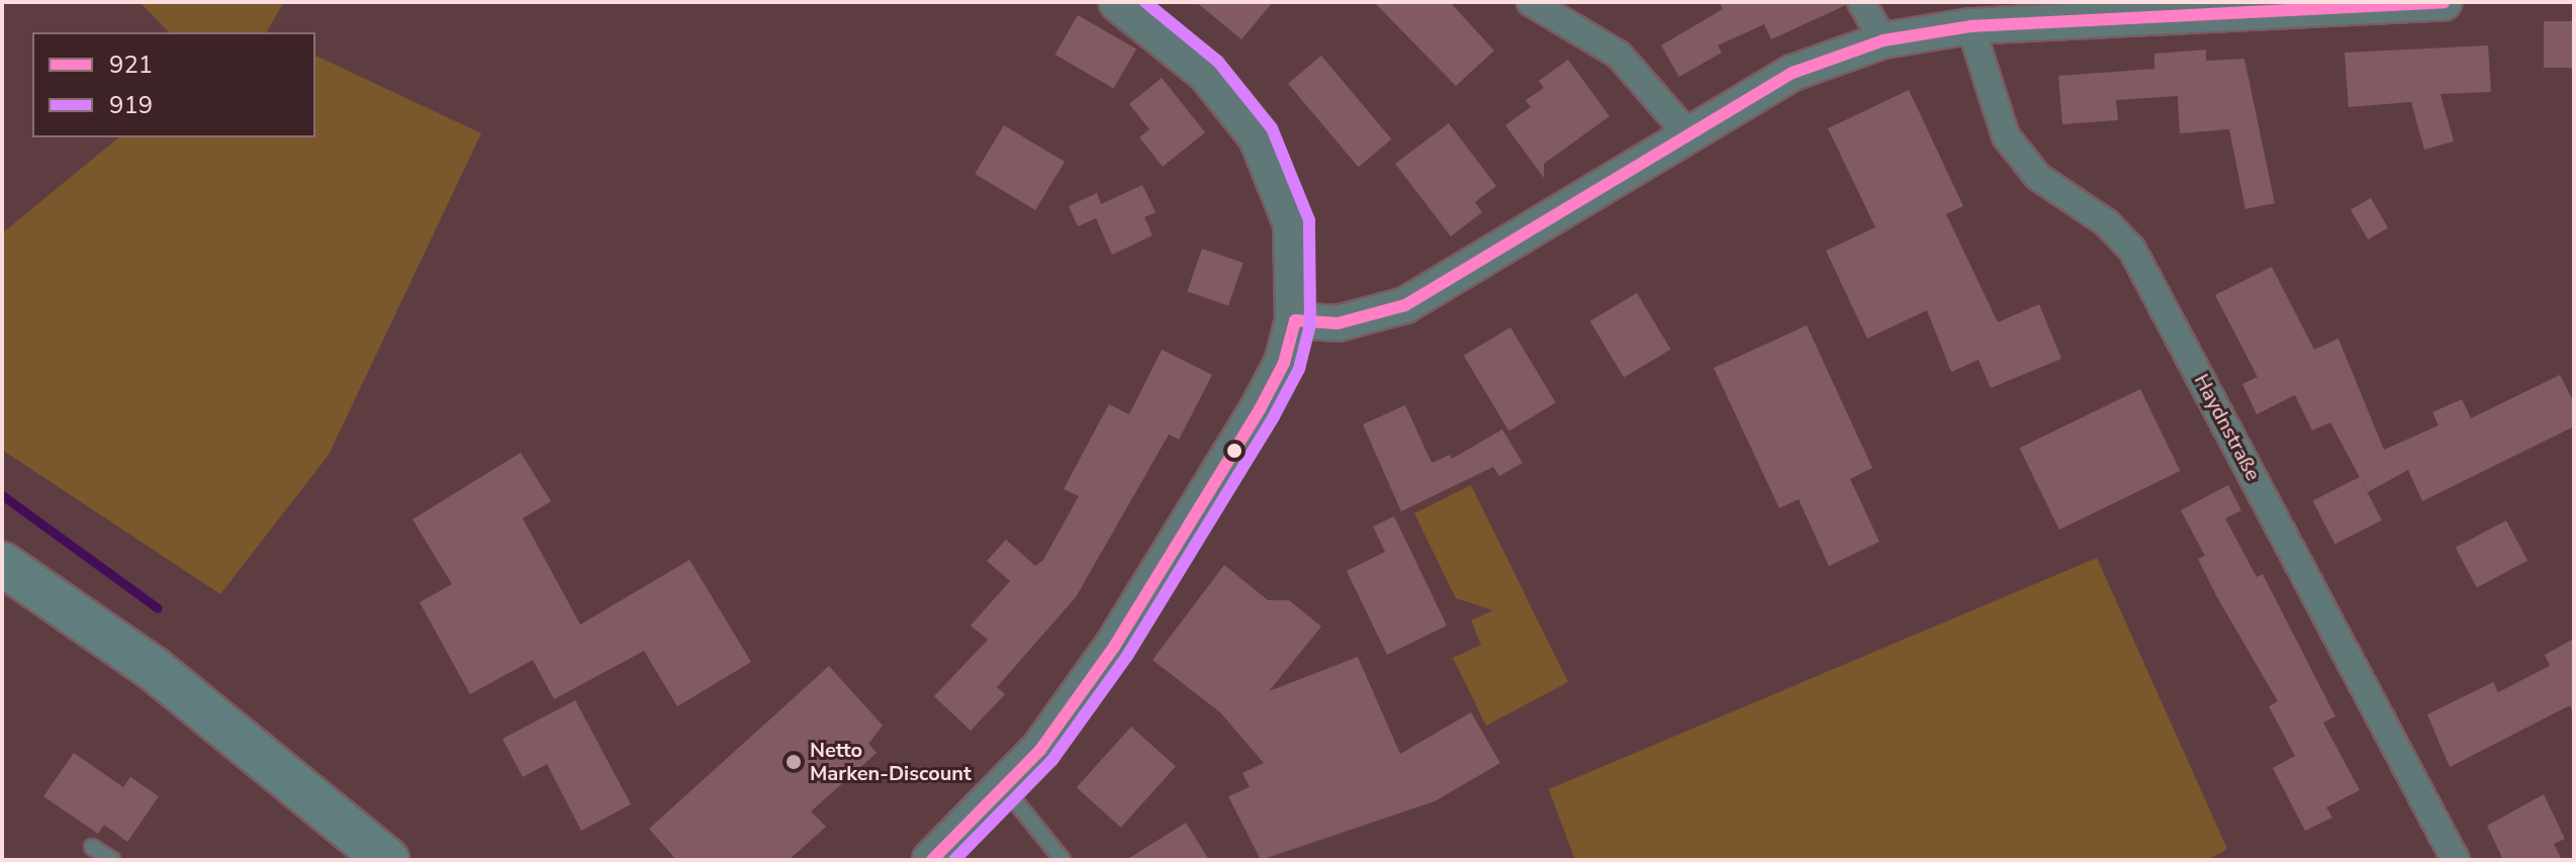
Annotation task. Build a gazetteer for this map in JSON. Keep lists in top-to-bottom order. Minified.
{"streets":{"street":["Haydnstraße"]},"places":["Netto Marken-Discount"],"lines":["transit line 921","transit line 919"],"legend":["921","919"]}
